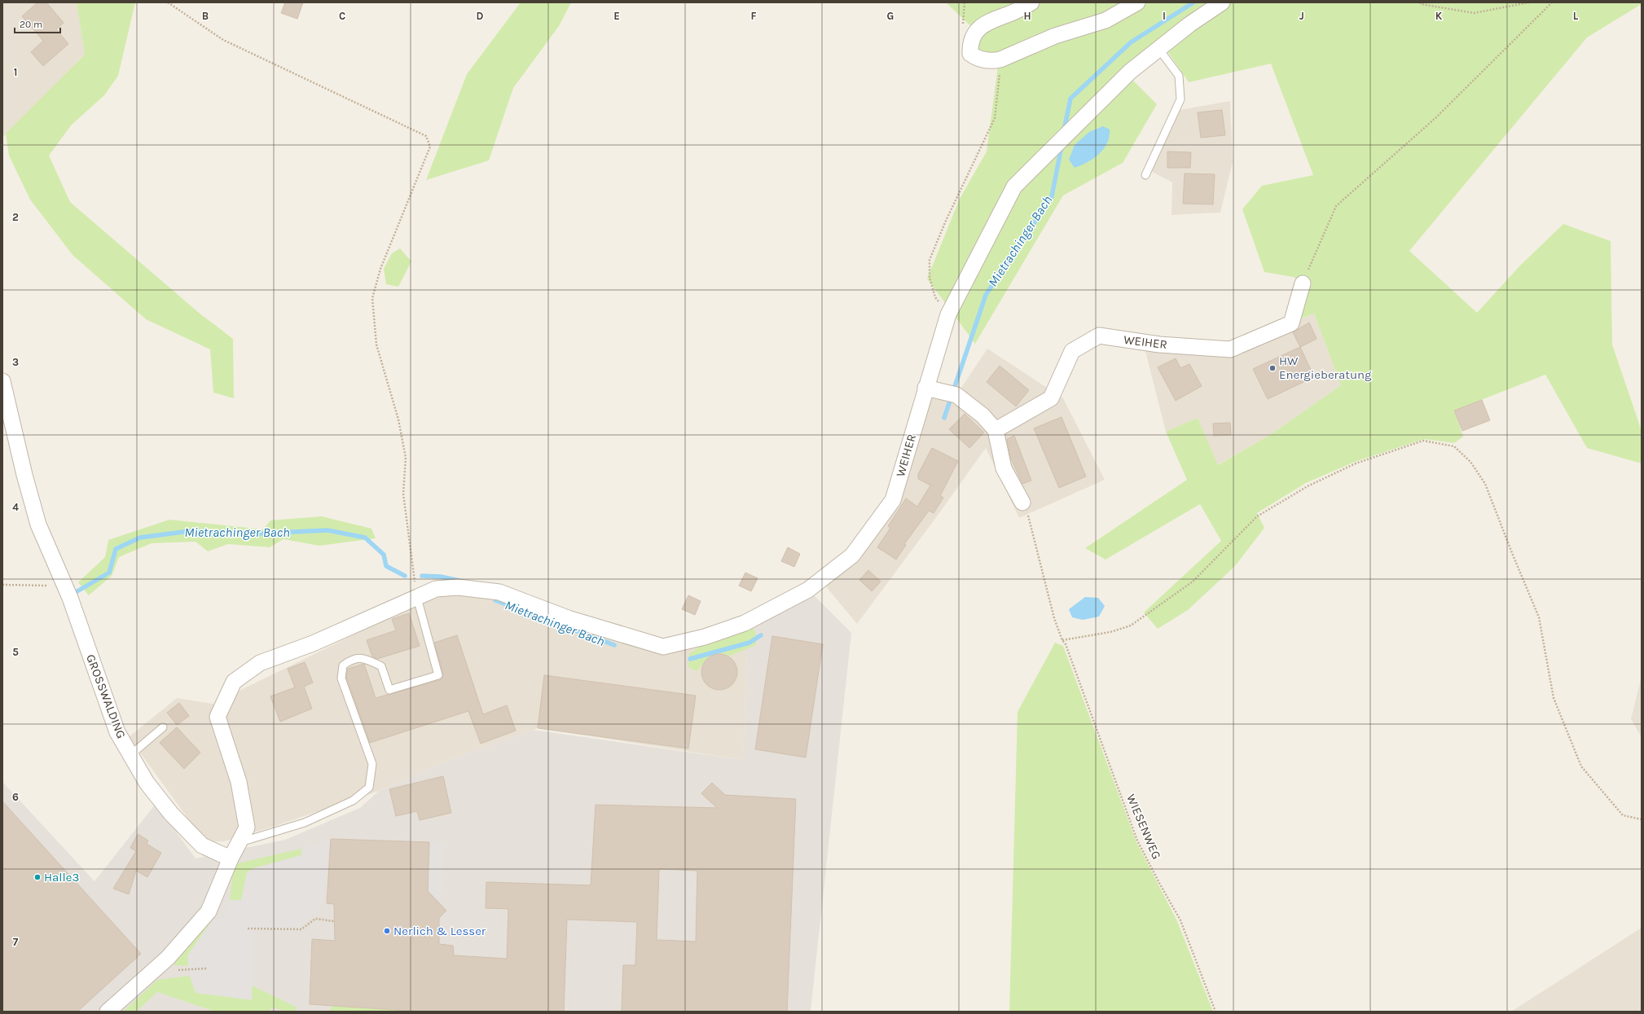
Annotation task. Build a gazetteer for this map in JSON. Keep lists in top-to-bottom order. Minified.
{"streets":{"street":["WEIHER","GROSSWALDING"],"path":["WIESENWEG"]},"crossings":[["WEIHER","GROSSWALDING"]],"water":["Mietrachinger Bach"],"places":["HW Energieberatung","Halle3","Nerlich & Lesser"],"scale_bar":"20 m","grid":{"columns":["B","C","D","E","F","G","H","I","J","K","L"],"rows":["1","2","3","4","5","6","7"]}}
